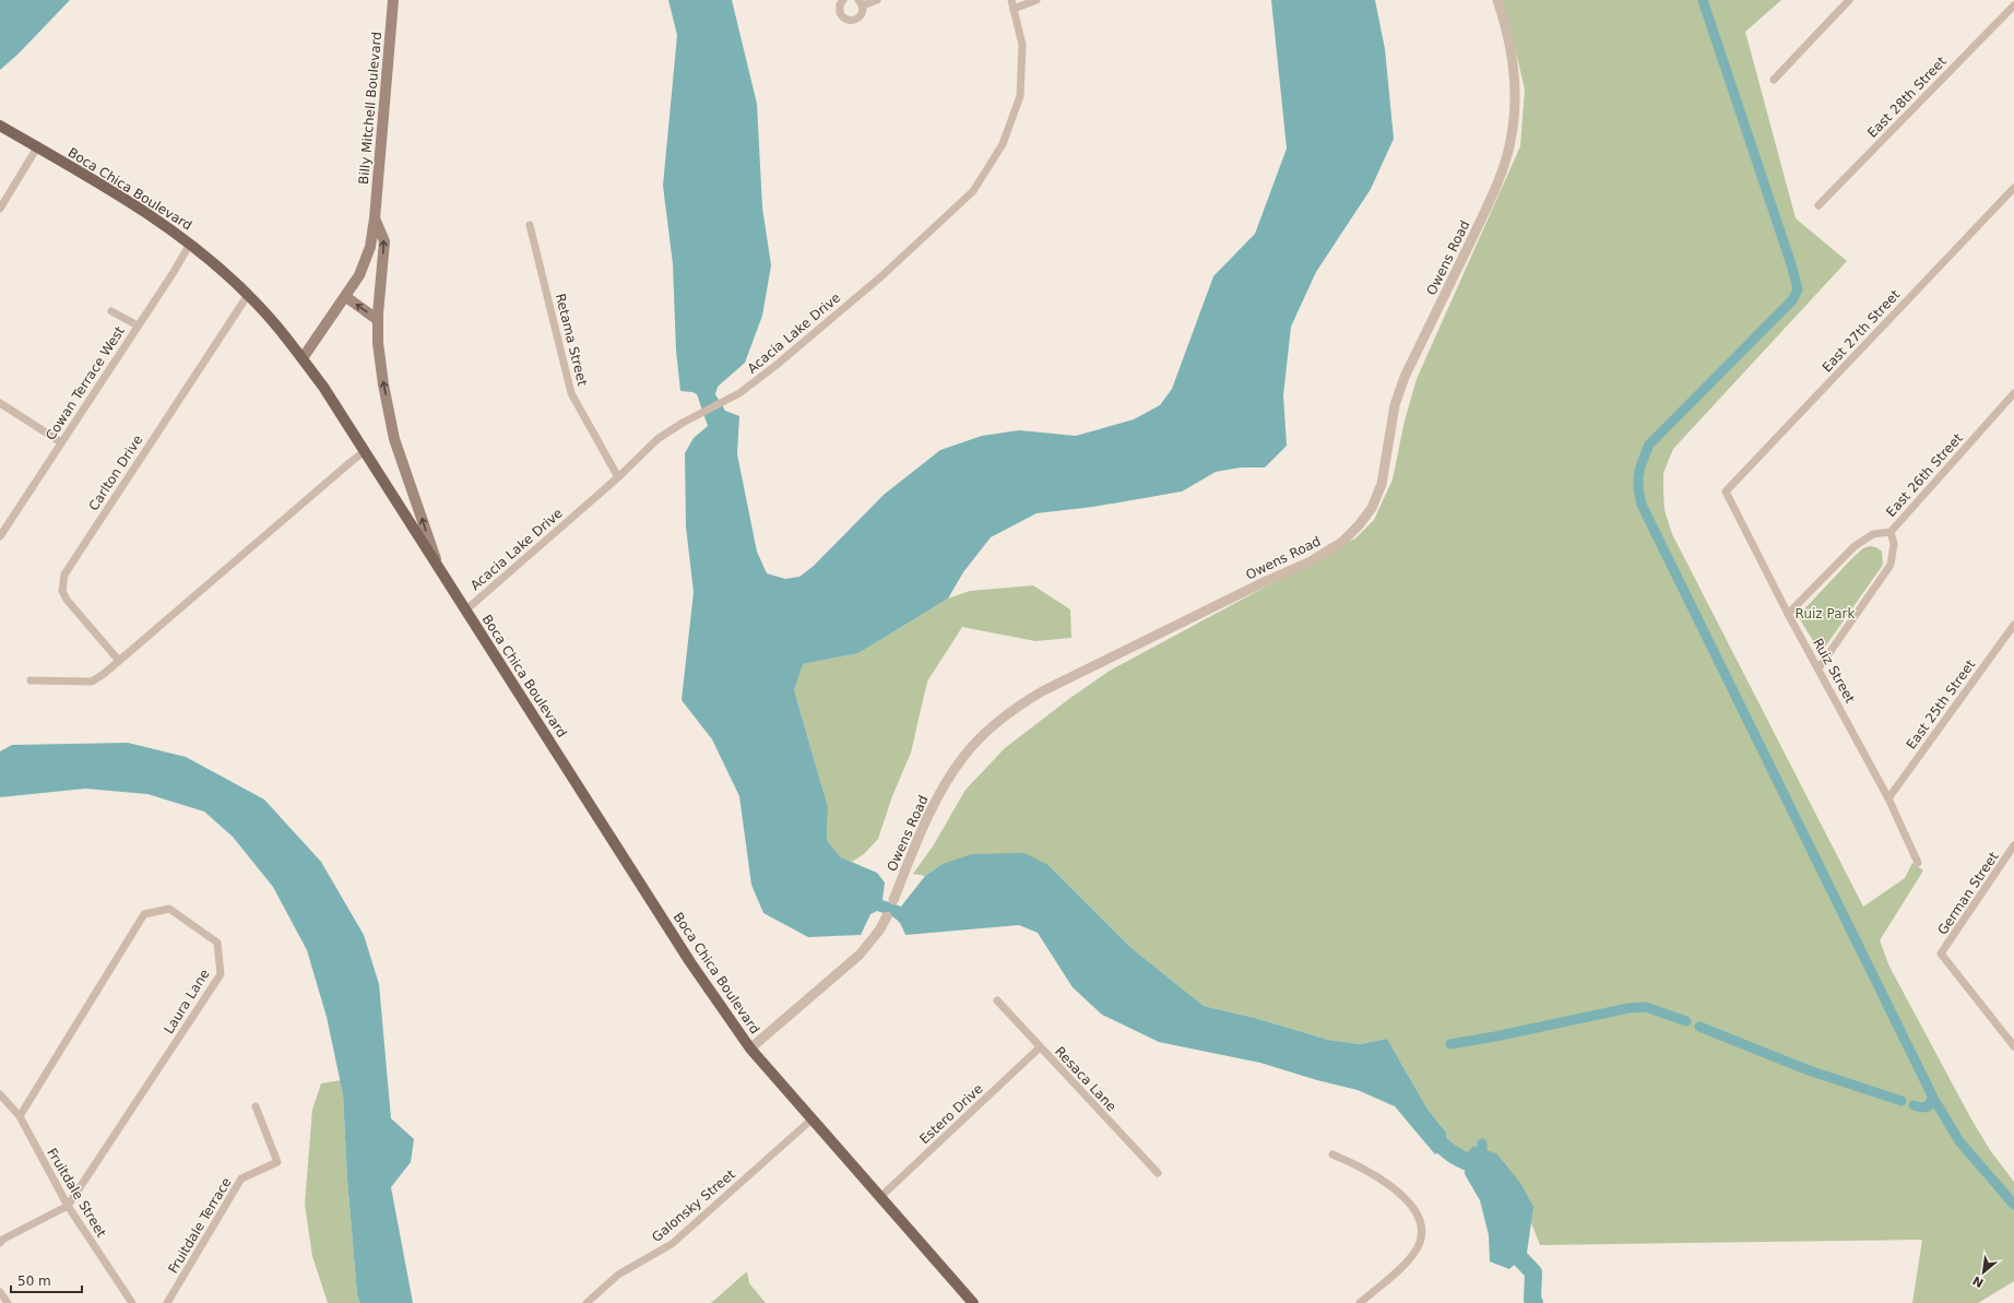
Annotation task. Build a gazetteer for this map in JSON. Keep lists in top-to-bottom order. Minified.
{"streets":{"main road":["Billy Mitchell Boulevard","Boca Chica Boulevard"],"street":["East 28th Street","Owens Road","East 27th Street","Acacia Lake Drive","Retama Street","Cowan Terrace West","Carlton Drive","East 26th Street","Ruiz Street","East 25th Street","German Street","Laura Lane","Resaca Lane","Estero Drive","Fruitdale Street","Galonsky Street","Fruitdale Terrace"]},"crossings":[["Billy Mitchell Boulevard","Boca Chica Boulevard"],["Boca Chica Boulevard","Acacia Lake Drive"],["Boca Chica Boulevard","Cowan Terrace West"],["Boca Chica Boulevard","Carlton Drive"],["Boca Chica Boulevard","Estero Drive"],["Boca Chica Boulevard","Galonsky Street"],["East 27th Street","Ruiz Street"],["Acacia Lake Drive","Retama Street"],["East 26th Street","Ruiz Street"],["Ruiz Street","East 25th Street"],["Laura Lane","Fruitdale Street"],["Resaca Lane","Estero Drive"]],"one_way":["Billy Mitchell Boulevard"],"parks":["Ruiz Park"],"scale_bar":"50 m","north":"bottom left"}
